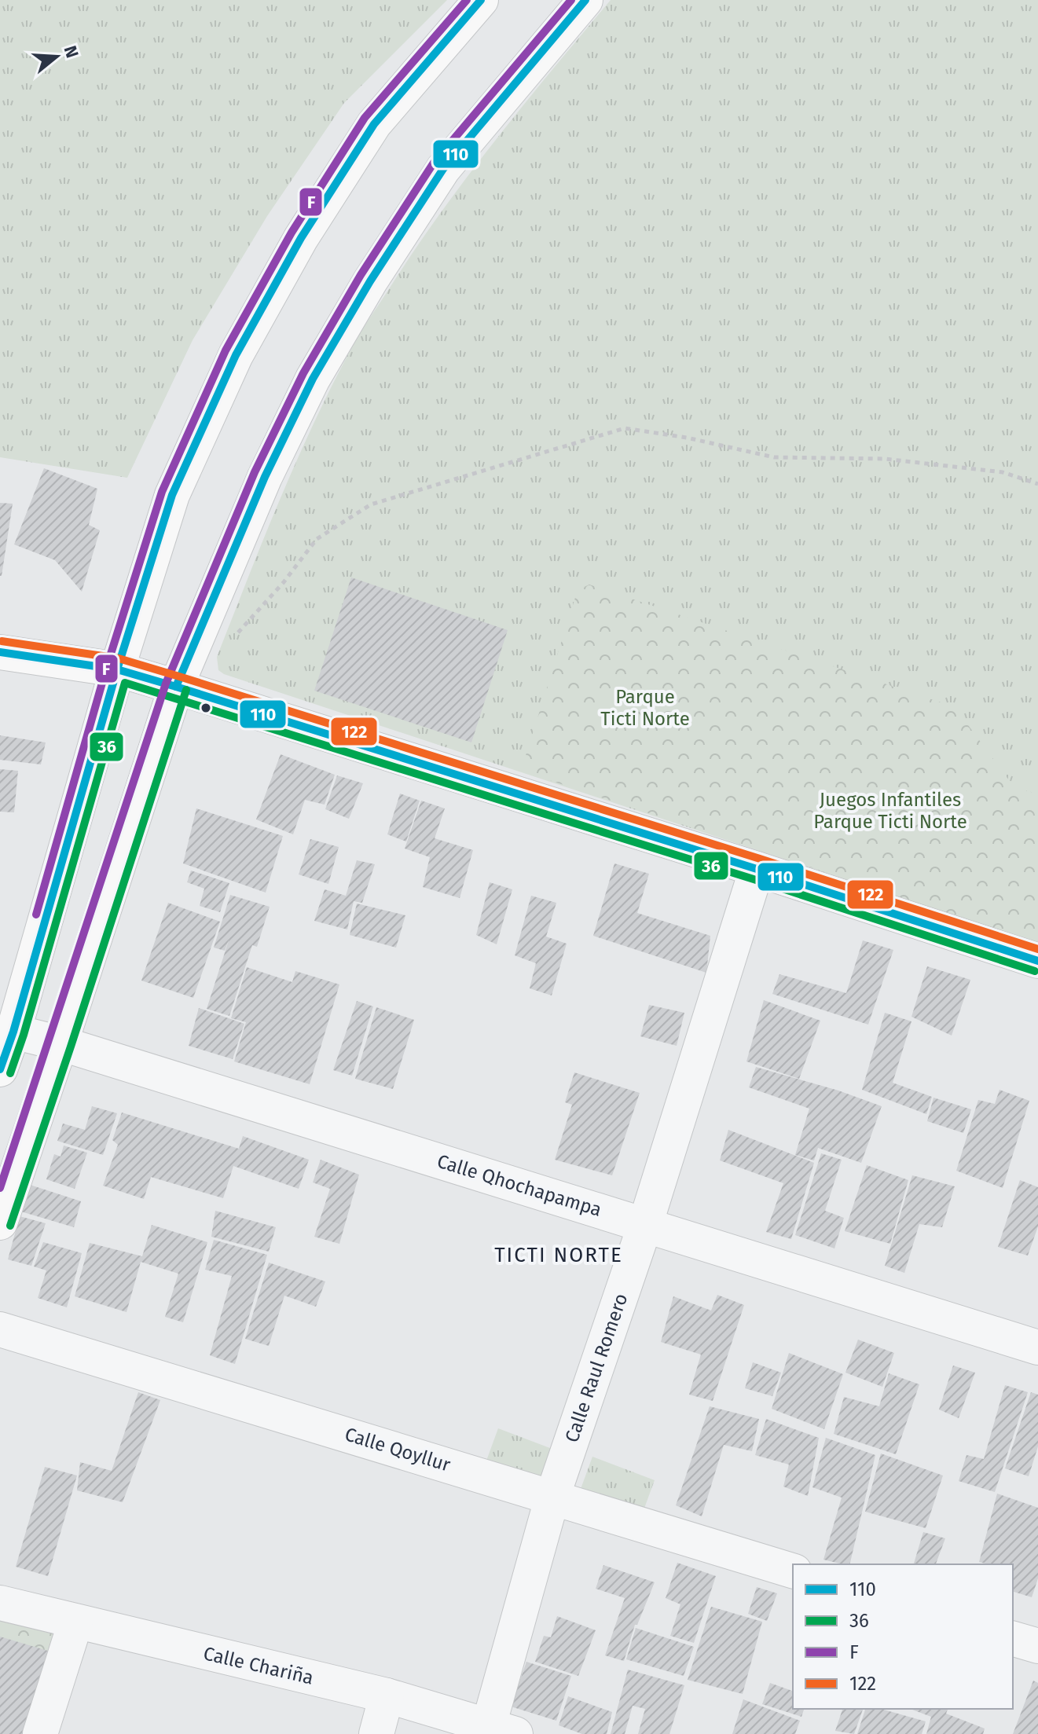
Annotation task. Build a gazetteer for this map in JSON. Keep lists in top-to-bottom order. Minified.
{"streets":{"street":["Calle Qhochapampa","Calle Raul Romero","Calle Qoyllur","Calle Chariña"]},"crossings":[["Calle Qhochapampa","Calle Raul Romero"],["Calle Raul Romero","Calle Qoyllur"],["Calle Raul Romero","Calle Chariña"]],"districts":["TICTI NORTE"],"parks":["Parque Ticti Norte","Juegos Infantiles Parque Ticti Norte"],"lines":["transit line 110","transit line F","transit line 122","transit line 36"],"legend":["110","36","F","122"],"north":"right"}
